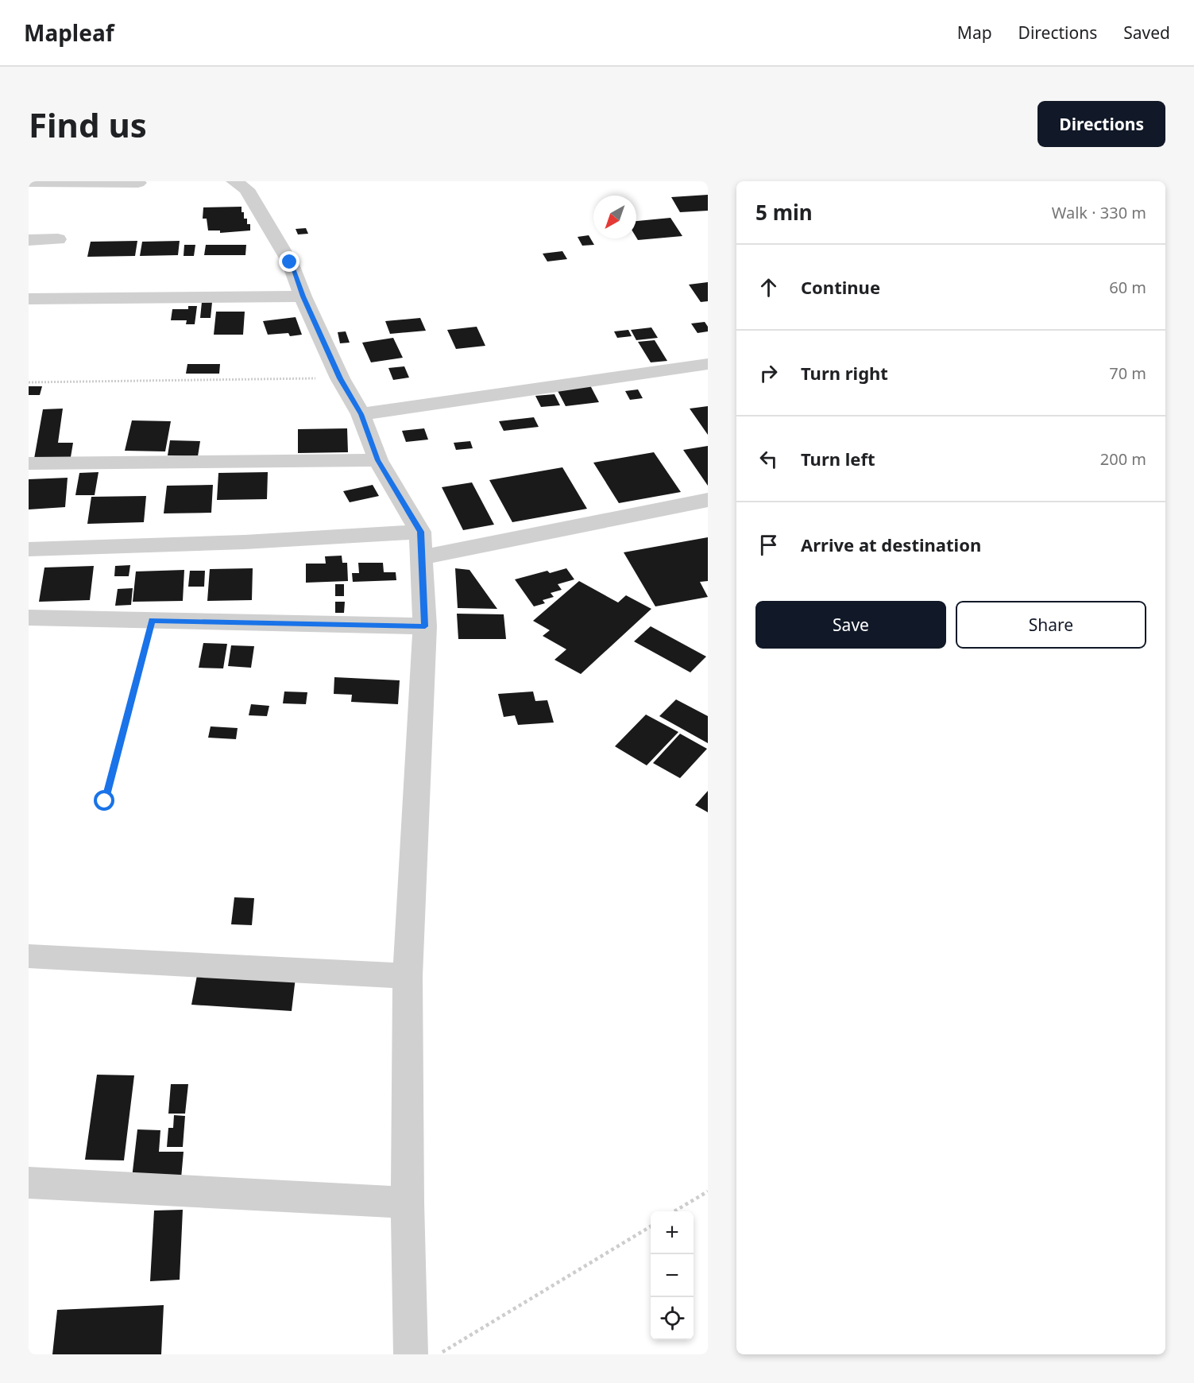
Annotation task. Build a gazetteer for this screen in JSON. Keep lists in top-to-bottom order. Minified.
{"north":"bottom left","page":{"header":"Mapleaf","nav":["Map","Directions","Saved"],"buttons":["Directions",["Save","Share"]],"title":"Find us","heading":["5 min","Walk · 330 m"],"list":[["Continue","60 m"],["Turn right","70 m"],["Turn left","200 m"],"Arrive at destination"],"map_buttons":["+","−"]}}
